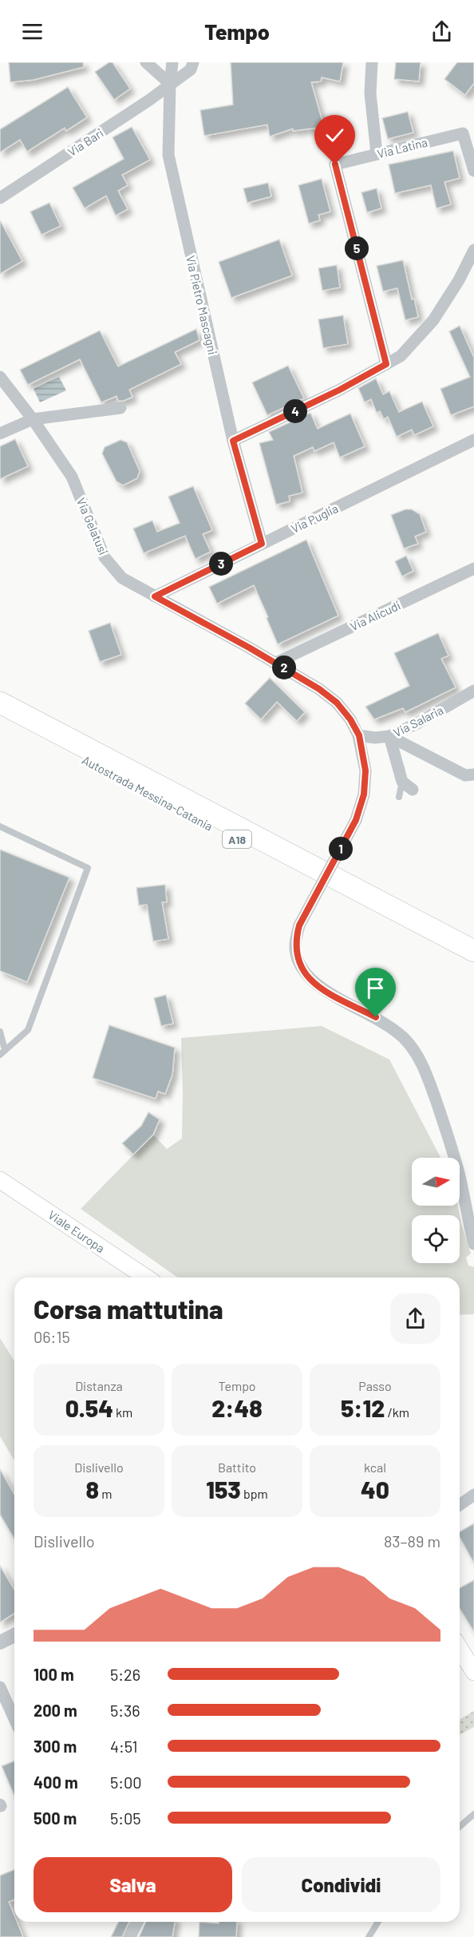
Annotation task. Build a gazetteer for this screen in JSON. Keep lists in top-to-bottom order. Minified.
{"streets":{"highway":["Autostrada Messina-Catania","A18"],"main road":["Viale Europa"],"street":["Via Bari","Via Latina","Via Pietro Mascagni","Via Puglia","Via Gelatusi","Via Alicudi","Via Salaria"]},"crossings":[["Via Bari","Via Pietro Mascagni"],["Via Pietro Mascagni","Via Puglia"],["Via Puglia","Via Gelatusi"],["Via Gelatusi","Via Alicudi"],["Via Gelatusi","Via Salaria"]],"north":"right","page":{"header":"Tempo","pins":["5","4","3","2","1"],"heading":["Corsa mattutina","06:15"],"stats":[["Distanza","0.54 km"],["Tempo","2:48"],["Passo","5:12 /km"],["Dislivello","8 m"],["Battito","153 bpm"],["kcal","40"]],"chart":["Dislivello","83–89 m"],"list":[{"name":"100 m","note":"5:26"},{"name":"200 m","note":"5:36"},{"name":"300 m","note":"4:51"},{"name":"400 m","note":"5:00"},{"name":"500 m","note":"5:05"}],"buttons":["Salva","Condividi"]}}
